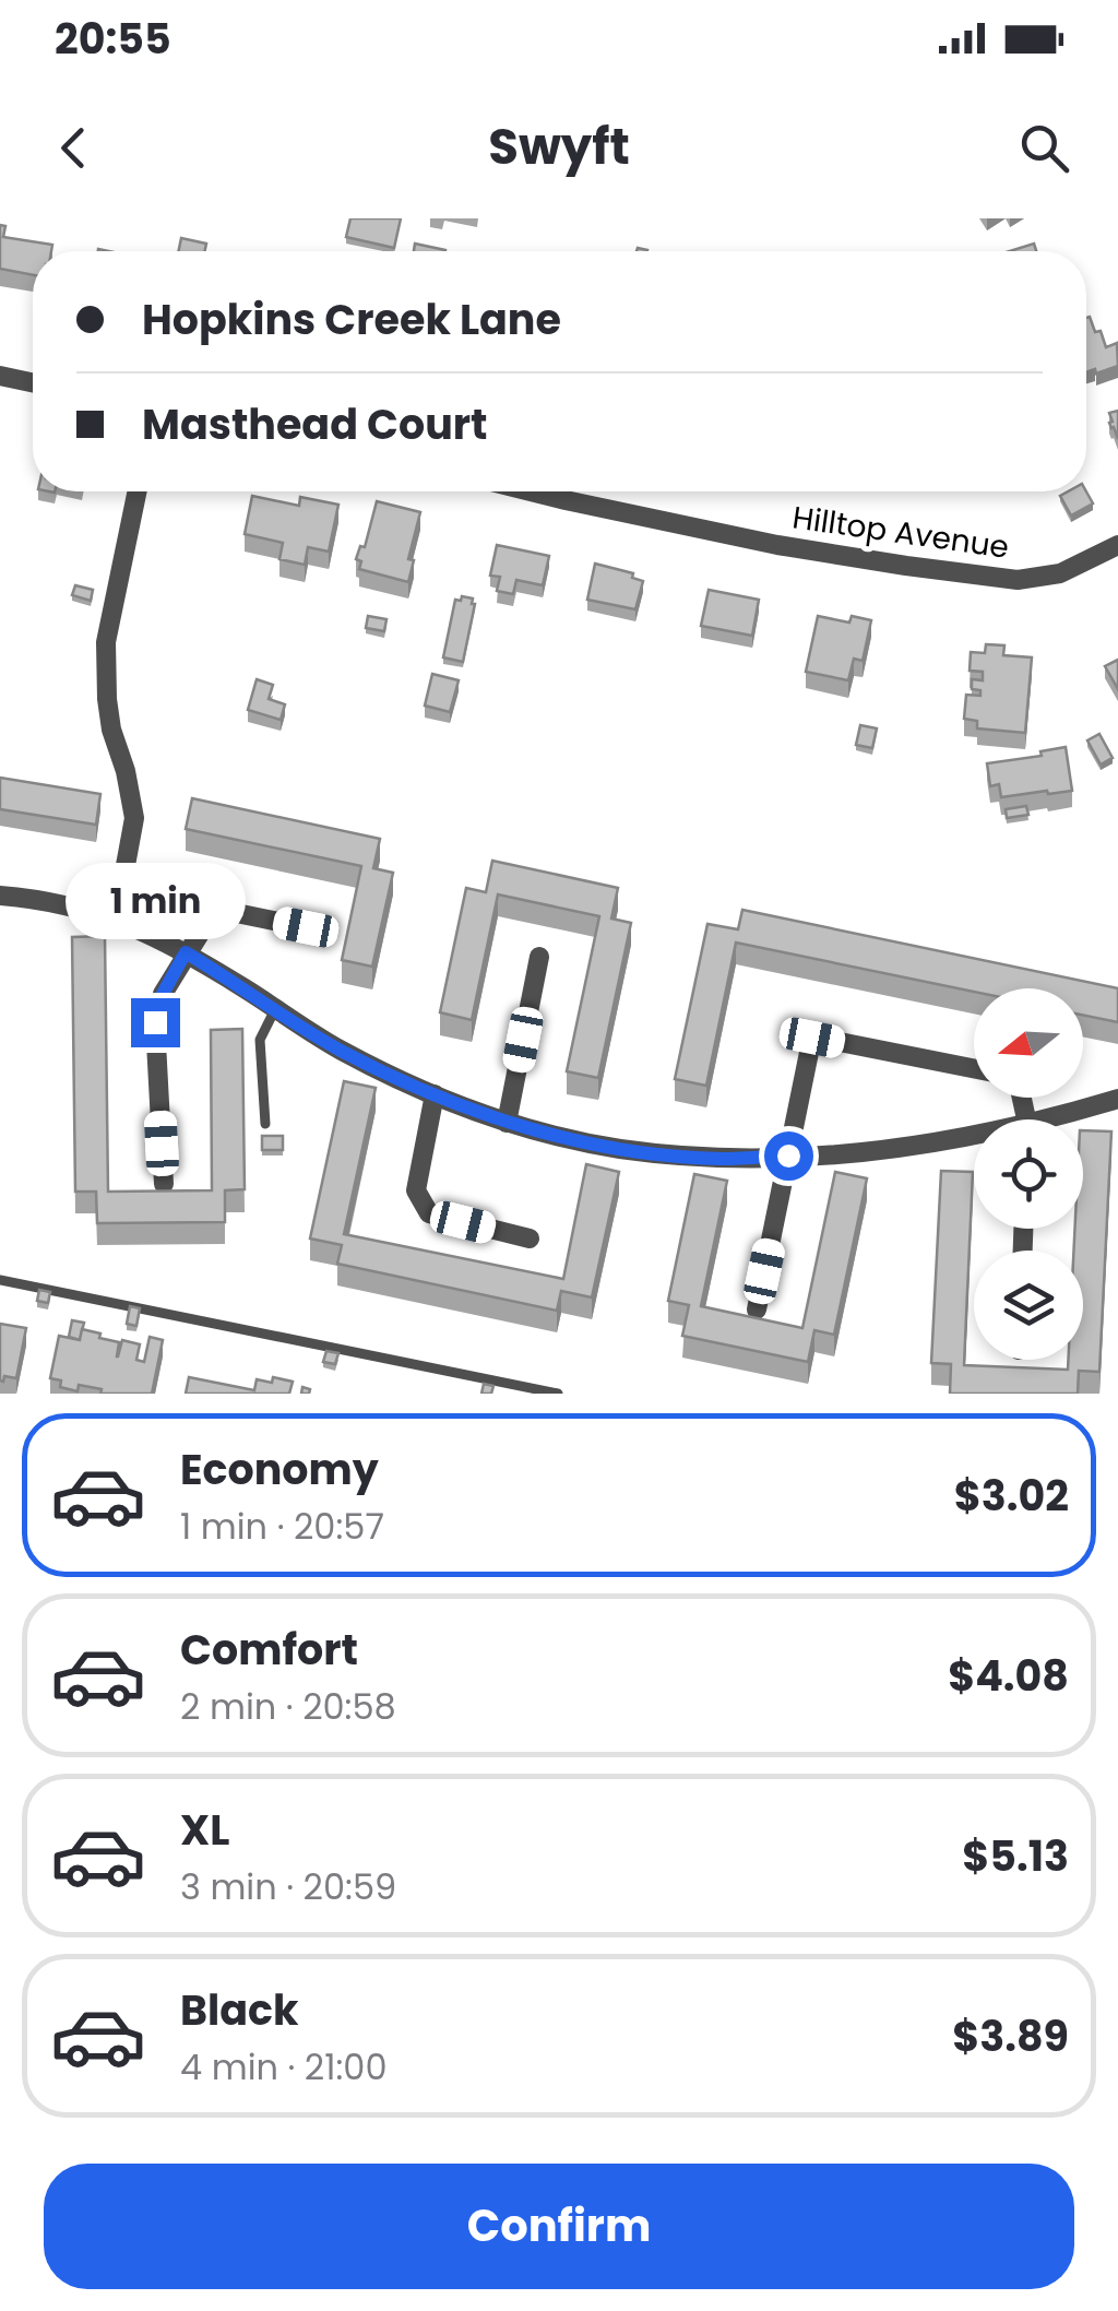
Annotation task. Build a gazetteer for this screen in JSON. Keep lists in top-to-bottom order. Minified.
{"streets":{"street":["Hilltop Avenue"]},"north":"left","page":{"status":"20:55","header":"Swyft","banner":["Hopkins Creek Lane","Masthead Court"],"bubble":"1 min","list":[{"name":"Economy","note":"1 min · 20:57","value":"$3.02"},{"name":"Comfort","note":"2 min · 20:58","value":"$4.08"},{"name":"XL","note":"3 min · 20:59","value":"$5.13"},{"name":"Black","note":"4 min · 21:00","value":"$3.89"}],"buttons":"Confirm"}}
